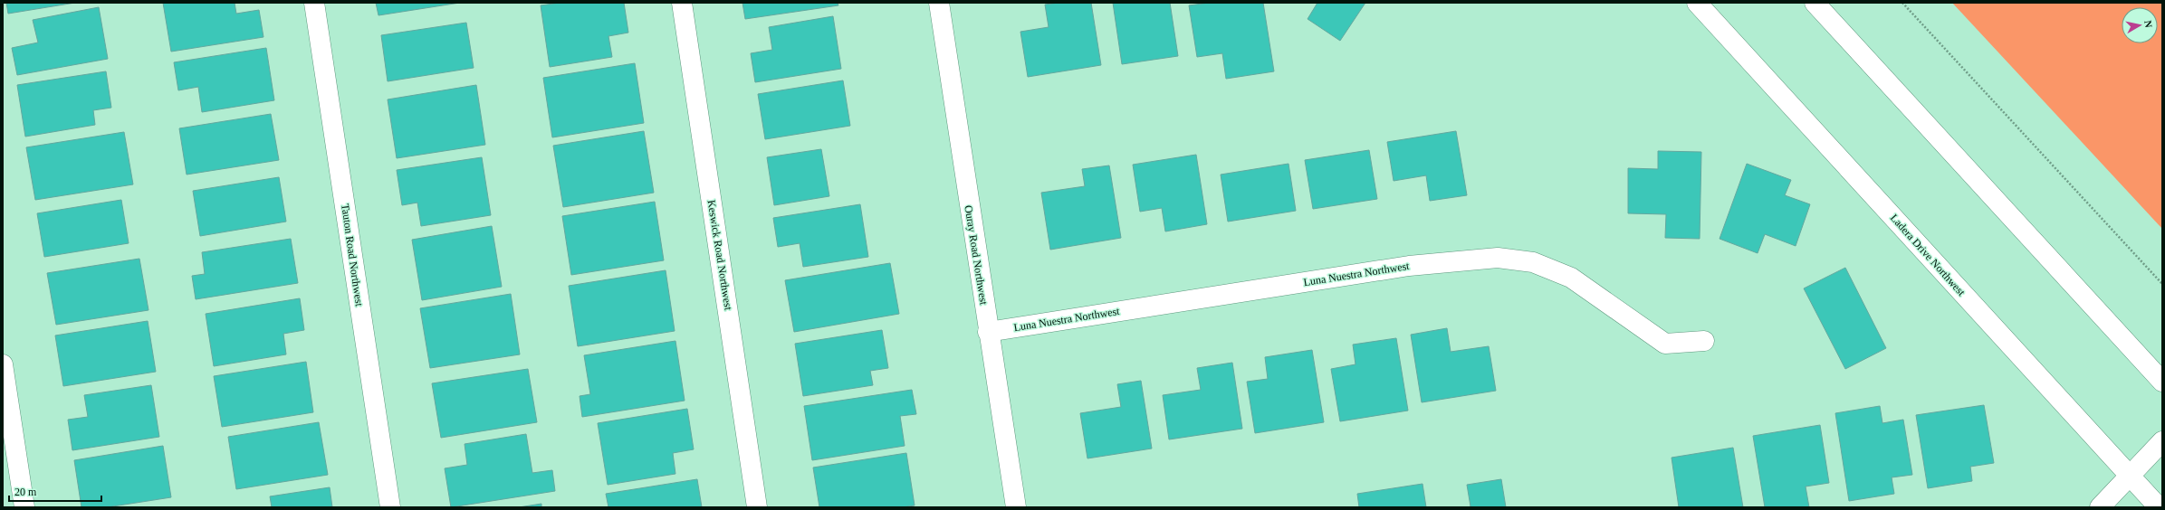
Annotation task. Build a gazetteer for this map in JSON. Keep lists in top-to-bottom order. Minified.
{"streets":{"street":["Tauton Road Northwest","Keswick Road Northwest","Ouray Road Northwest","Ladera Drive Northwest","Luna Nuestra Northwest"]},"crossings":[["Ouray Road Northwest","Luna Nuestra Northwest"]],"scale_bar":"20 m","north":"right"}
